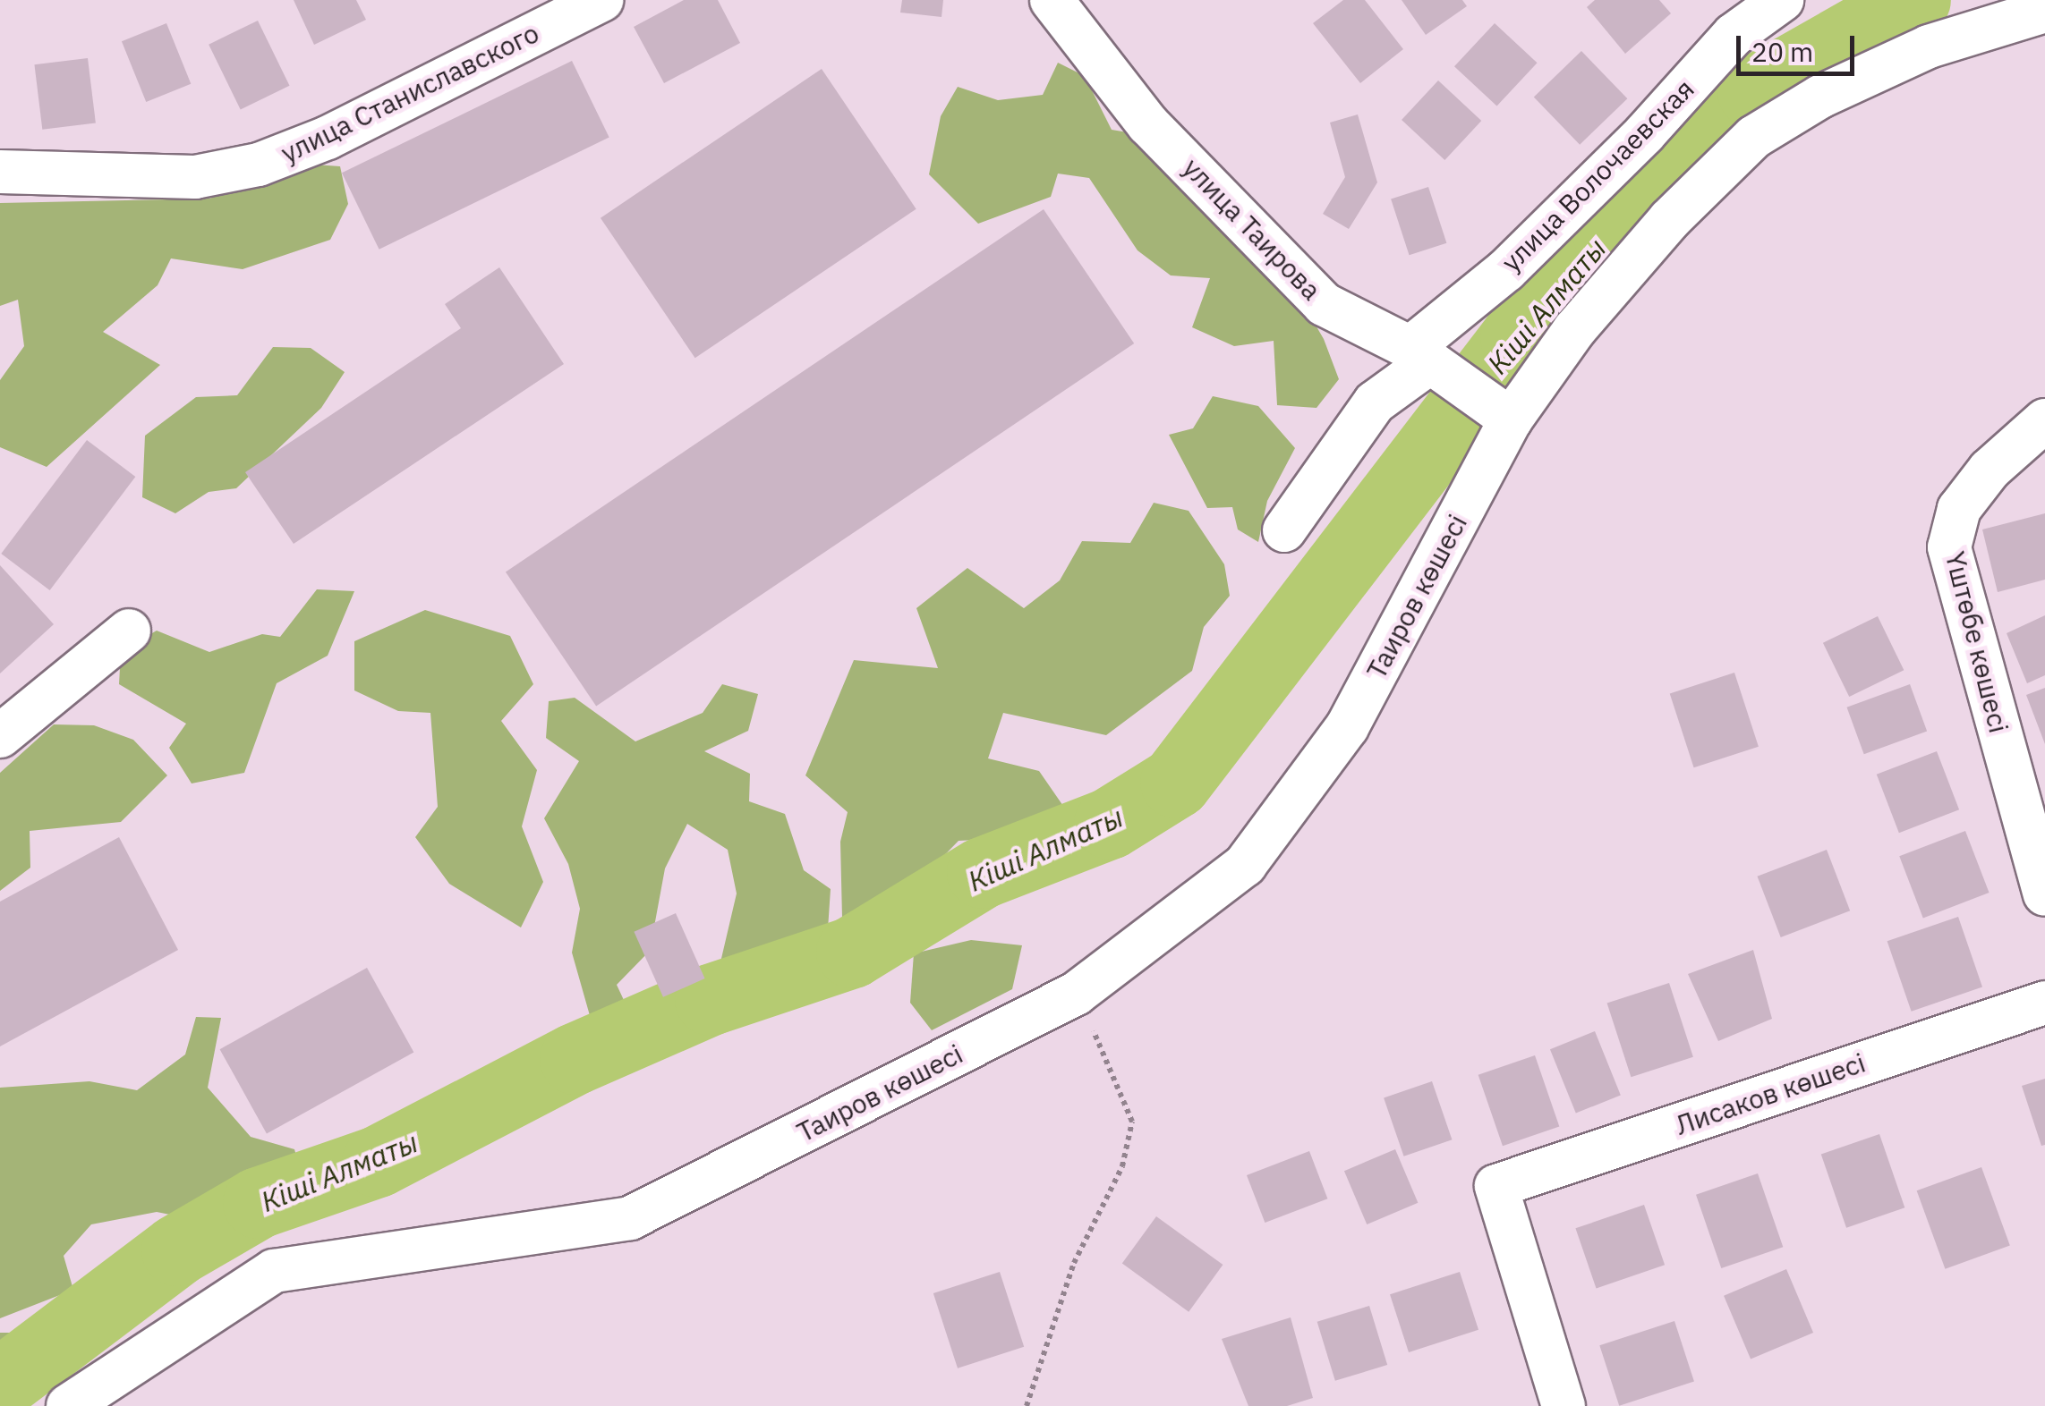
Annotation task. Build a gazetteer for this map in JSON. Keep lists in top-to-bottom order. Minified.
{"streets":{"street":["улица Станиславского","улица Волочаевская","улица Таирова","Таиров көшесі","Үштөбе көшесі","Лисаков көшесі"]},"crossings":[["улица Волочаевская","улица Таирова"],["улица Таирова","Таиров көшесі"]],"water":["Кіші Алматы"],"scale_bar":"20 m"}
